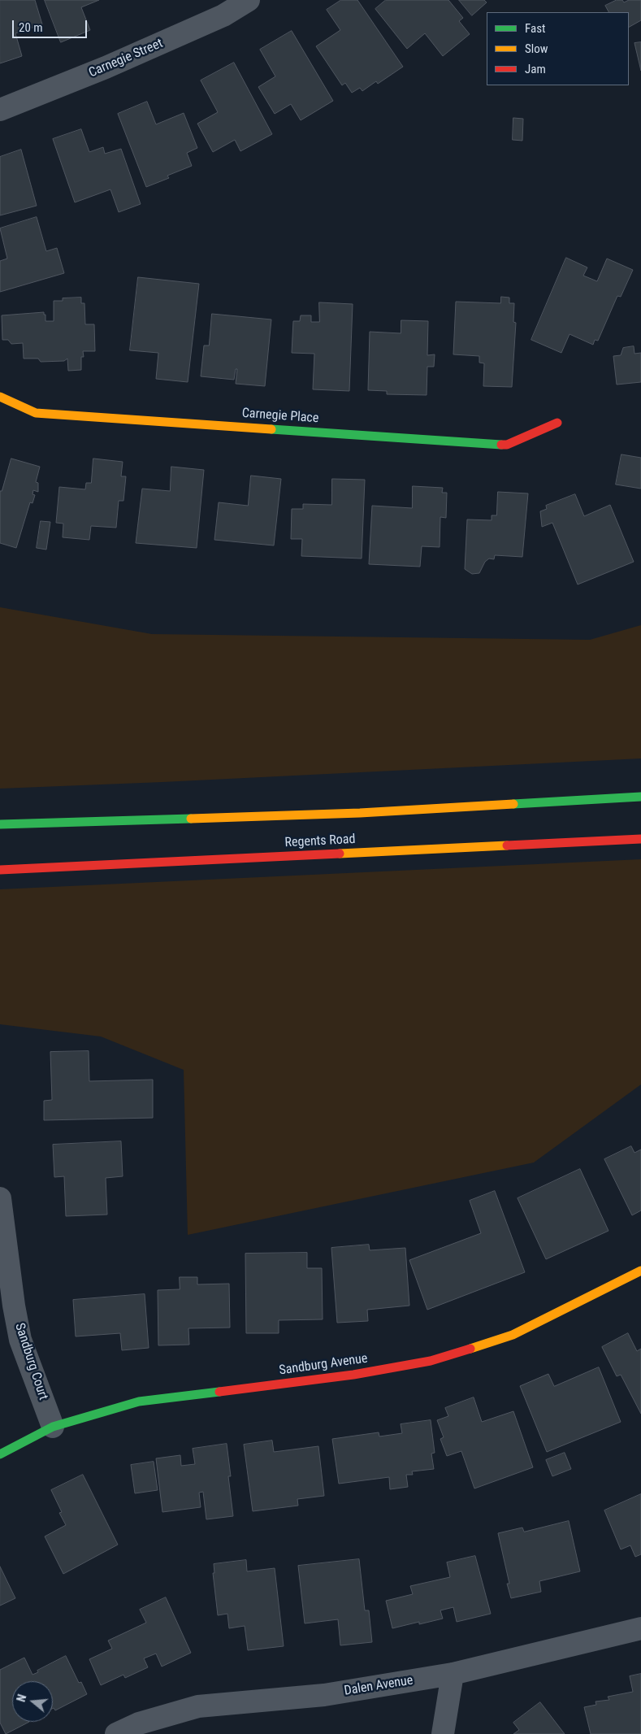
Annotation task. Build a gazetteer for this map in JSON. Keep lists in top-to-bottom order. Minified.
{"streets":{"main road":["Carnegie Place","Regents Road","Sandburg Avenue"],"street":["Carnegie Street","Sandburg Court","Dalen Avenue"]},"crossings":[["Sandburg Court","Sandburg Avenue"]],"legend":["Fast","Slow","Jam"],"scale_bar":"20 m","north":"left"}
